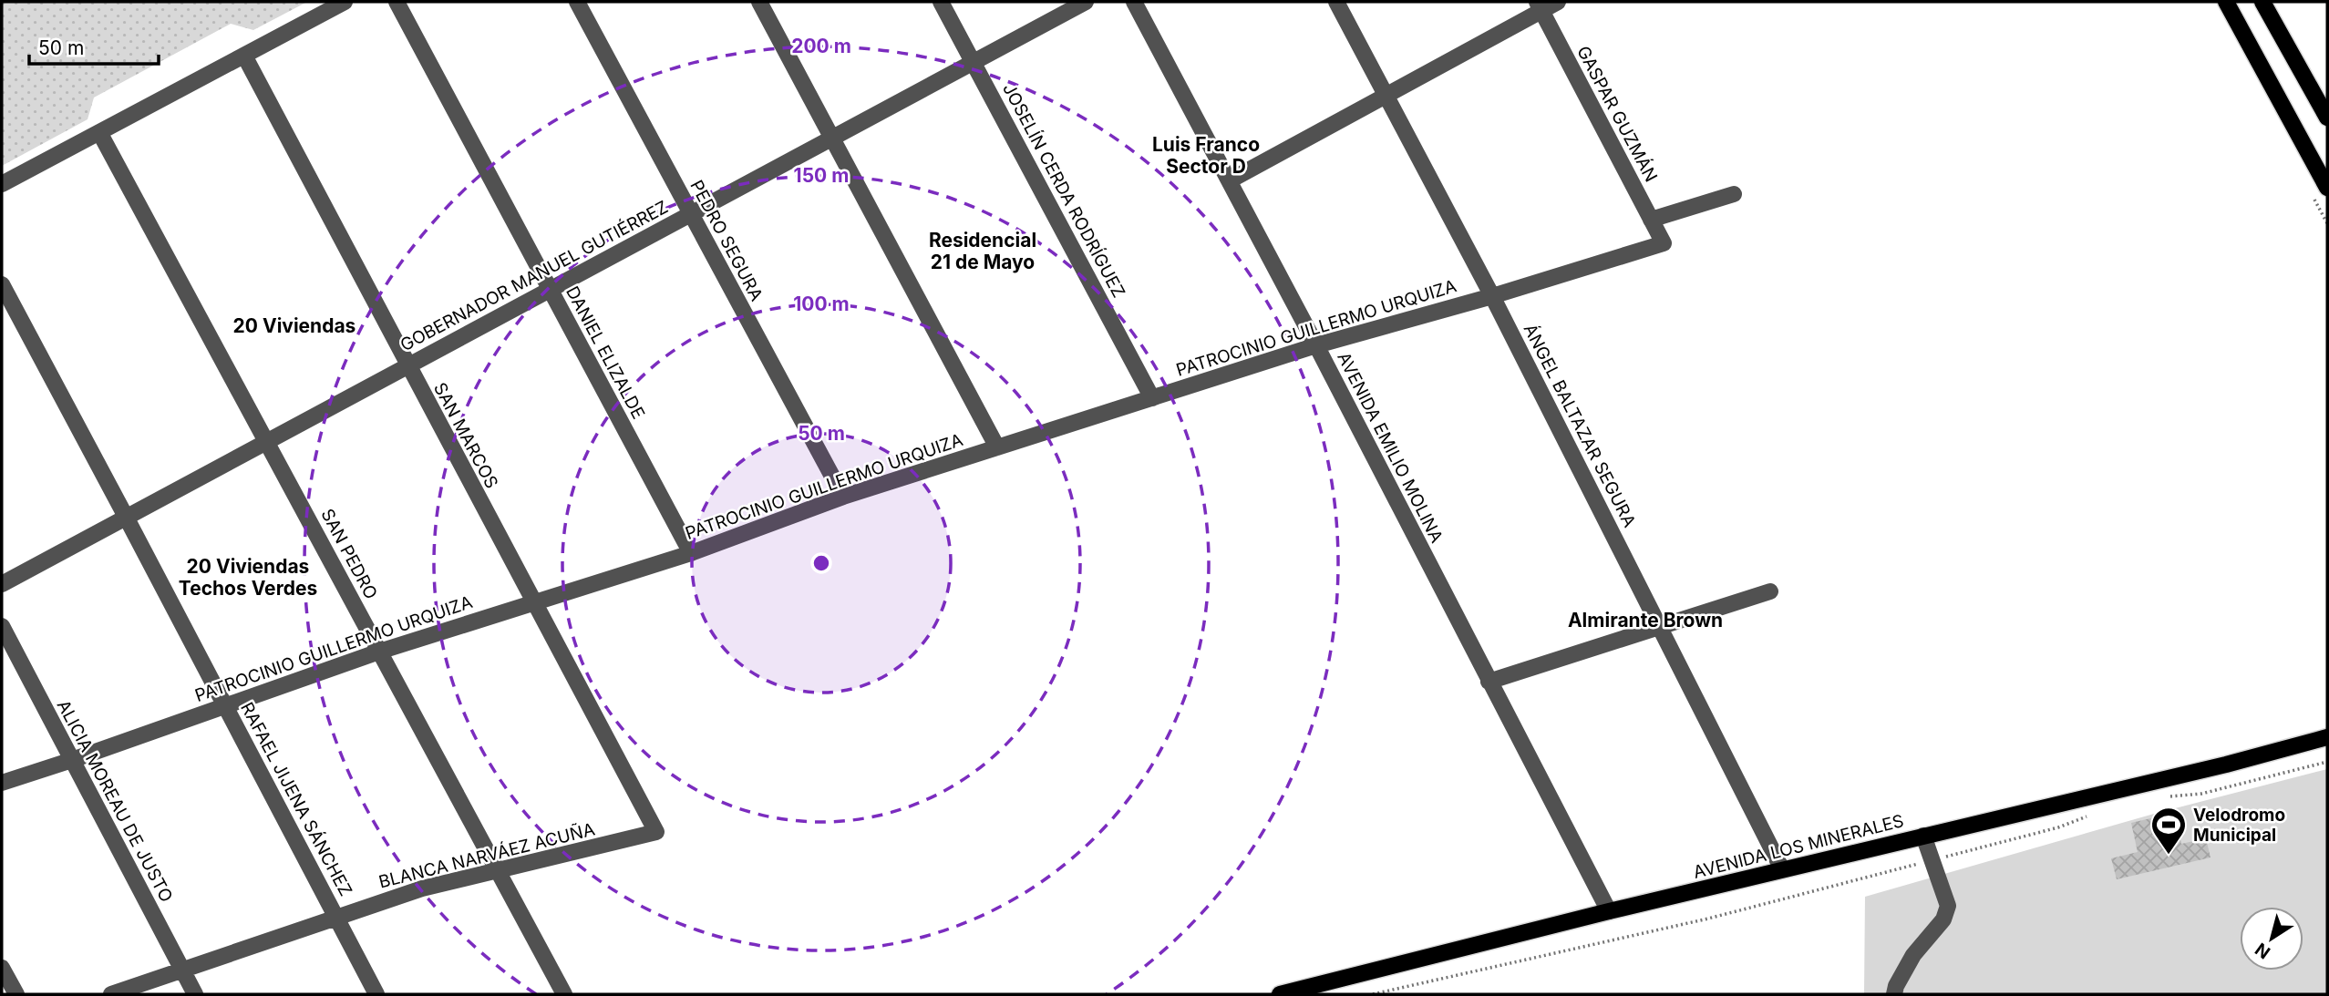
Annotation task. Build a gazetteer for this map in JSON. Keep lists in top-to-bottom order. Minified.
{"streets":{"main road":["AVENIDA LOS MINERALES"],"street":["GASPAR GUZMÁN","JOSELÍN CERDA RODRÍGUEZ","PEDRO SEGURA","GOBERNADOR MANUEL GUTIÉRREZ","PATROCINIO GUILLERMO URQUIZA","DANIEL ELIZALDE","ÁNGEL BALTAZAR SEGURA","SAN MARCOS","AVENIDA EMILIO MOLINA","SAN PEDRO","RAFAEL JIJENA SÁNCHEZ","ALICIA MOREAU DE JUSTO","BLANCA NARVÁEZ ACUÑA"]},"crossings":[["GASPAR GUZMÁN","PATROCINIO GUILLERMO URQUIZA"],["JOSELÍN CERDA RODRÍGUEZ","GOBERNADOR MANUEL GUTIÉRREZ"],["JOSELÍN CERDA RODRÍGUEZ","PATROCINIO GUILLERMO URQUIZA"],["PEDRO SEGURA","GOBERNADOR MANUEL GUTIÉRREZ"],["PEDRO SEGURA","PATROCINIO GUILLERMO URQUIZA"],["GOBERNADOR MANUEL GUTIÉRREZ","DANIEL ELIZALDE"],["GOBERNADOR MANUEL GUTIÉRREZ","SAN MARCOS"],["GOBERNADOR MANUEL GUTIÉRREZ","SAN PEDRO"],["GOBERNADOR MANUEL GUTIÉRREZ","RAFAEL JIJENA SÁNCHEZ"],["PATROCINIO GUILLERMO URQUIZA","DANIEL ELIZALDE"],["PATROCINIO GUILLERMO URQUIZA","ÁNGEL BALTAZAR SEGURA"],["PATROCINIO GUILLERMO URQUIZA","SAN MARCOS"],["PATROCINIO GUILLERMO URQUIZA","AVENIDA EMILIO MOLINA"],["PATROCINIO GUILLERMO URQUIZA","SAN PEDRO"],["PATROCINIO GUILLERMO URQUIZA","RAFAEL JIJENA SÁNCHEZ"],["PATROCINIO GUILLERMO URQUIZA","ALICIA MOREAU DE JUSTO"],["ÁNGEL BALTAZAR SEGURA","AVENIDA LOS MINERALES"],["SAN MARCOS","BLANCA NARVÁEZ ACUÑA"],["AVENIDA EMILIO MOLINA","AVENIDA LOS MINERALES"],["SAN PEDRO","BLANCA NARVÁEZ ACUÑA"],["RAFAEL JIJENA SÁNCHEZ","BLANCA NARVÁEZ ACUÑA"],["ALICIA MOREAU DE JUSTO","BLANCA NARVÁEZ ACUÑA"]],"districts":["Luis Franco Sector D","Residencial 21 de Mayo","20 Viviendas","20 Viviendas Techos Verdes","Almirante Brown"],"places":{"sports":["Velodromo Municipal"]},"scale_bar":"50 m","north":"bottom left","rings":["200 m","150 m","100 m","50 m"]}
